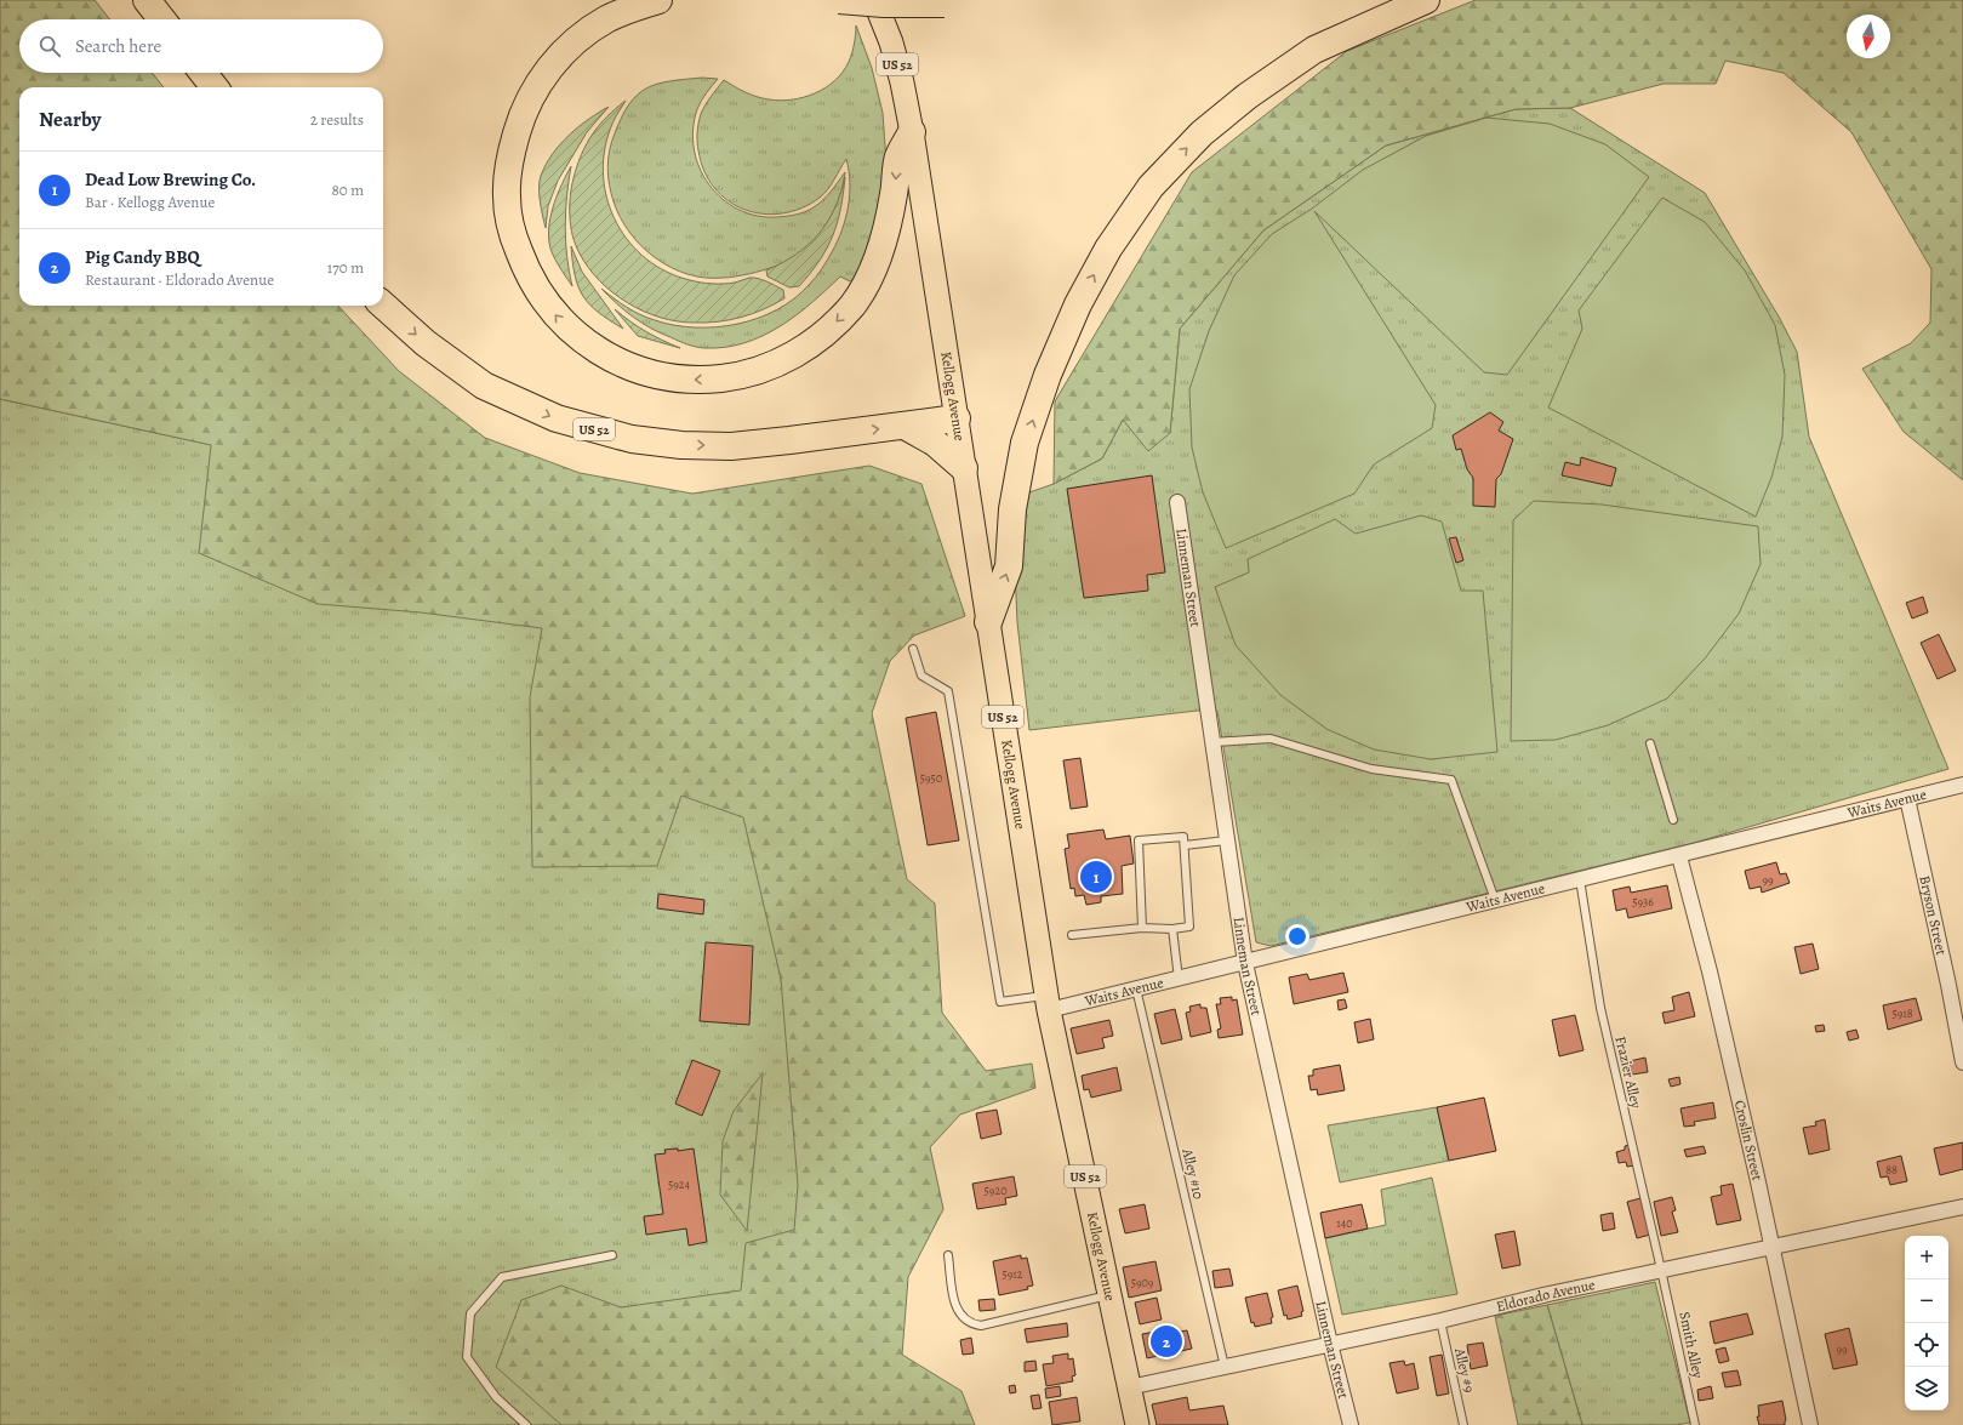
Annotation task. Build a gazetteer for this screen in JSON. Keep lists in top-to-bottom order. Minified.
{"streets":{"highway":["US 52"],"main road":["Kellogg Avenue"],"street":["Linneman Street","Waits Avenue","Bryson Street","Croslin Street","Eldorado Avenue"],"lane":["Frazier Alley","Alley #10","Smith Alley","Alley #9"]},"crossings":[["US 52","Kellogg Avenue"],["Kellogg Avenue","Waits Avenue"],["Kellogg Avenue","Eldorado Avenue"],["Linneman Street","Waits Avenue"],["Linneman Street","Eldorado Avenue"],["Waits Avenue","Bryson Street"],["Waits Avenue","Frazier Alley"],["Waits Avenue","Croslin Street"],["Waits Avenue","Alley #10"],["Frazier Alley","Eldorado Avenue"],["Frazier Alley","Smith Alley"],["Croslin Street","Eldorado Avenue"],["Alley #10","Eldorado Avenue"],["Eldorado Avenue","Smith Alley"],["Eldorado Avenue","Alley #9"]],"house_numbers":["5950","99","5936","5918","88","5924","5920","140","5912","5909","99"],"north":"bottom","page":{"search":"Search here","heading":["Nearby","2 results"],"list":[{"mark":"1","name":"Dead Low Brewing Co.","note":"Bar · Kellogg Avenue","value":"80 m"},{"mark":"2","name":"Pig Candy BBQ","note":"Restaurant · Eldorado Avenue","value":"170 m"}],"pins":["1","2"],"map_buttons":["+","−"]}}
